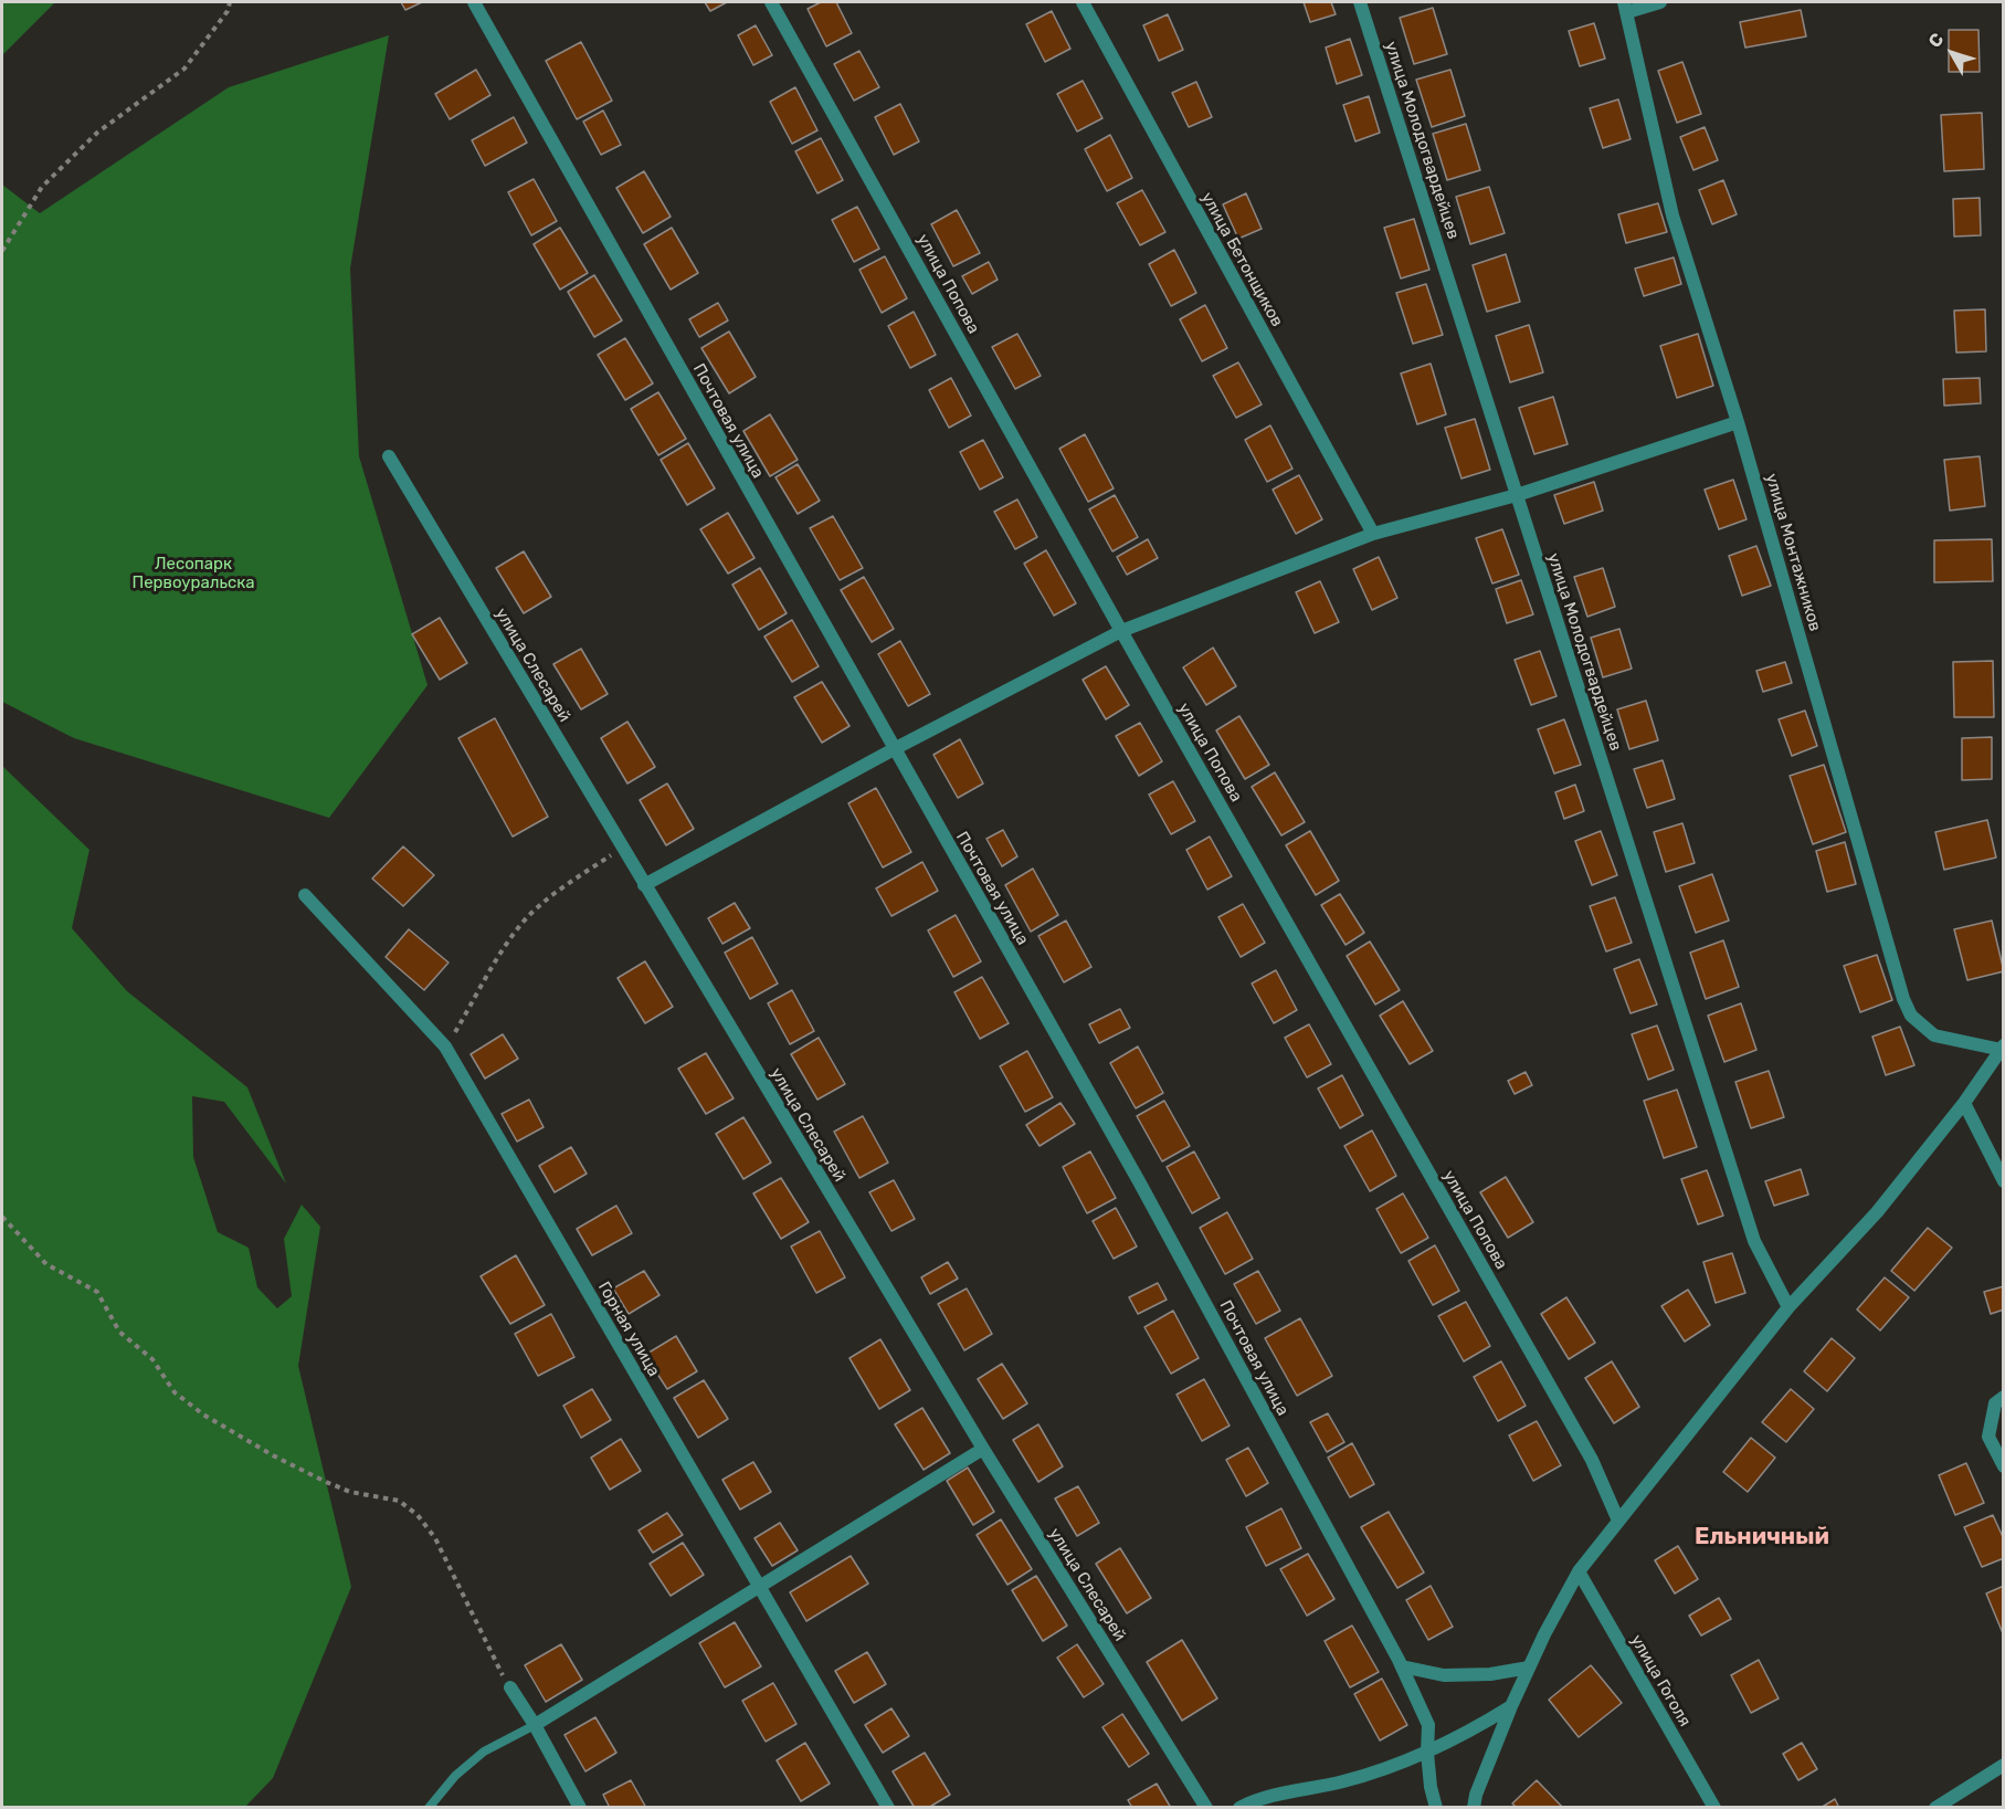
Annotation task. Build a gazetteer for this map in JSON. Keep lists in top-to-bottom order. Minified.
{"streets":{"street":["улица Молодогвардейцев","улица Бетонщиков","улица Попова","Почтовая улица","улица Монтажников","улица Слесарей","Горная улица","улица Гоголя"]},"districts":["Ельничный"],"parks":["Лесопарк Первоуральска"],"north":"top left"}
